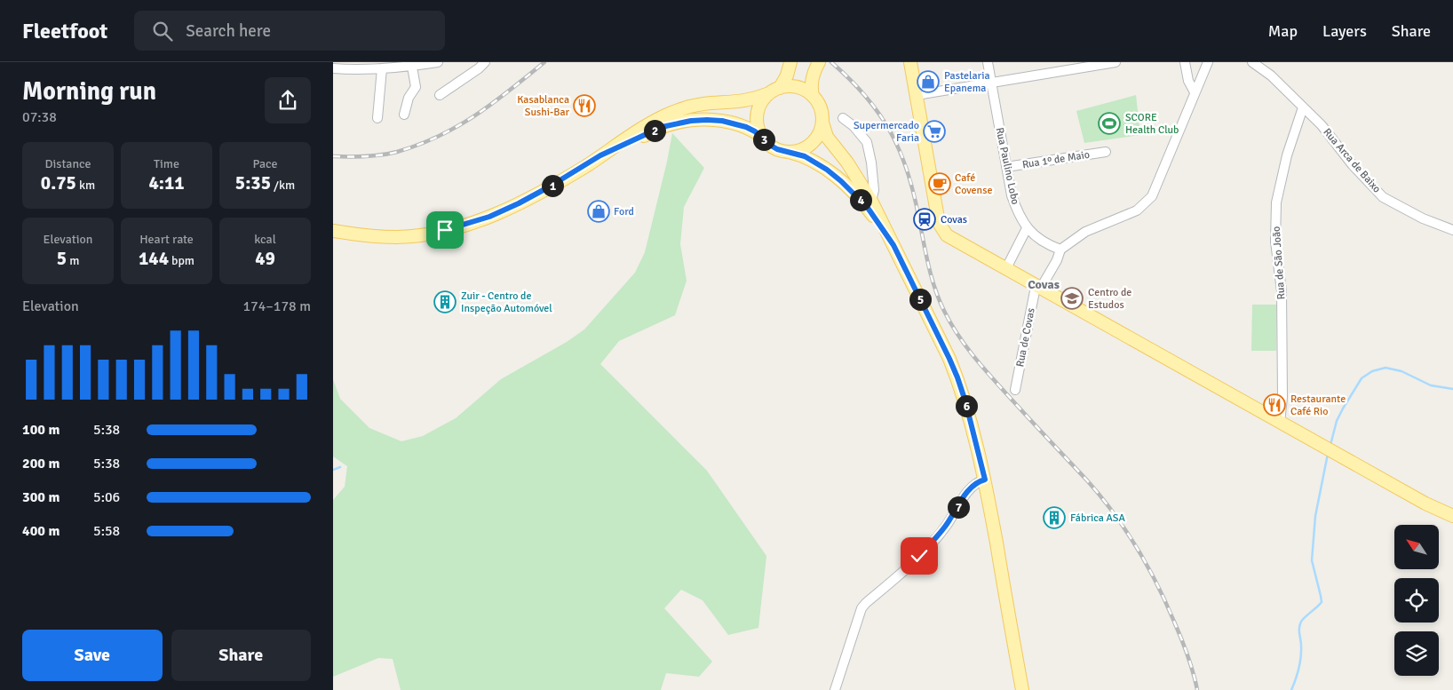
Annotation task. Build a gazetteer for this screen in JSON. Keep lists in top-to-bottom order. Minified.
{"streets":{"street":["Rua 1º de Maio","Rua Arca de Baixo","Rua Paulino Lobo","Rua de São João","Rua de Covas"]},"crossings":[["Rua 1º de Maio","Rua Paulino Lobo"],["Rua Arca de Baixo","Rua de São João"],["Rua Paulino Lobo","Rua de Covas"]],"districts":["Covas"],"places":{"shop":["Pastelaria Epanema","Ford"],"restaurant":["Kasablanca Sushi-Bar","Restaurante Café Rio"],"sports":["SCORE Health Club"],"supermarket":["Supermercado Faria"],"cafe":["Café Covense"],"station":["Covas"],"school or university":["Centro de Estudos"],"building":["Zuir - Centro de Inspeção Automóvel","Fábrica ASA"]},"north":"top left","page":{"header":"Fleetfoot","search":"Search here","nav":["Map","Layers","Share"],"heading":["Morning run","07:38"],"pins":["2","3","1","4","5","6","7"],"stats":[["Distance","0.75 km"],["Time","4:11"],["Pace","5:35 /km"],["Elevation","5 m"],["Heart rate","144 bpm"],["kcal","49"]],"chart":["Elevation","174–178 m"],"list":[{"name":"100 m","note":"5:38"},{"name":"200 m","note":"5:38"},{"name":"300 m","note":"5:06"},{"name":"400 m","note":"5:58"}],"buttons":["Save","Share"]}}
